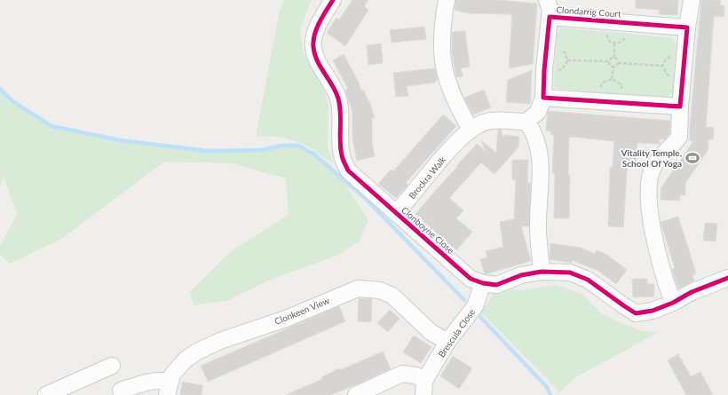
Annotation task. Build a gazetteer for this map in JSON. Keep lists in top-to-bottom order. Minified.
{"streets":{"street":["Clondarrig Court","Brockra Walk","Clonboyne Close","Clonkeen View","Brescula Close"]},"crossings":[["Clondarrig Court","Brockra Walk"],["Brockra Walk","Clonboyne Close"],["Clonboyne Close","Brescula Close"],["Clonkeen View","Brescula Close"]],"places":{"sports":["Vitality Temple, School Of Yoga"]}}
